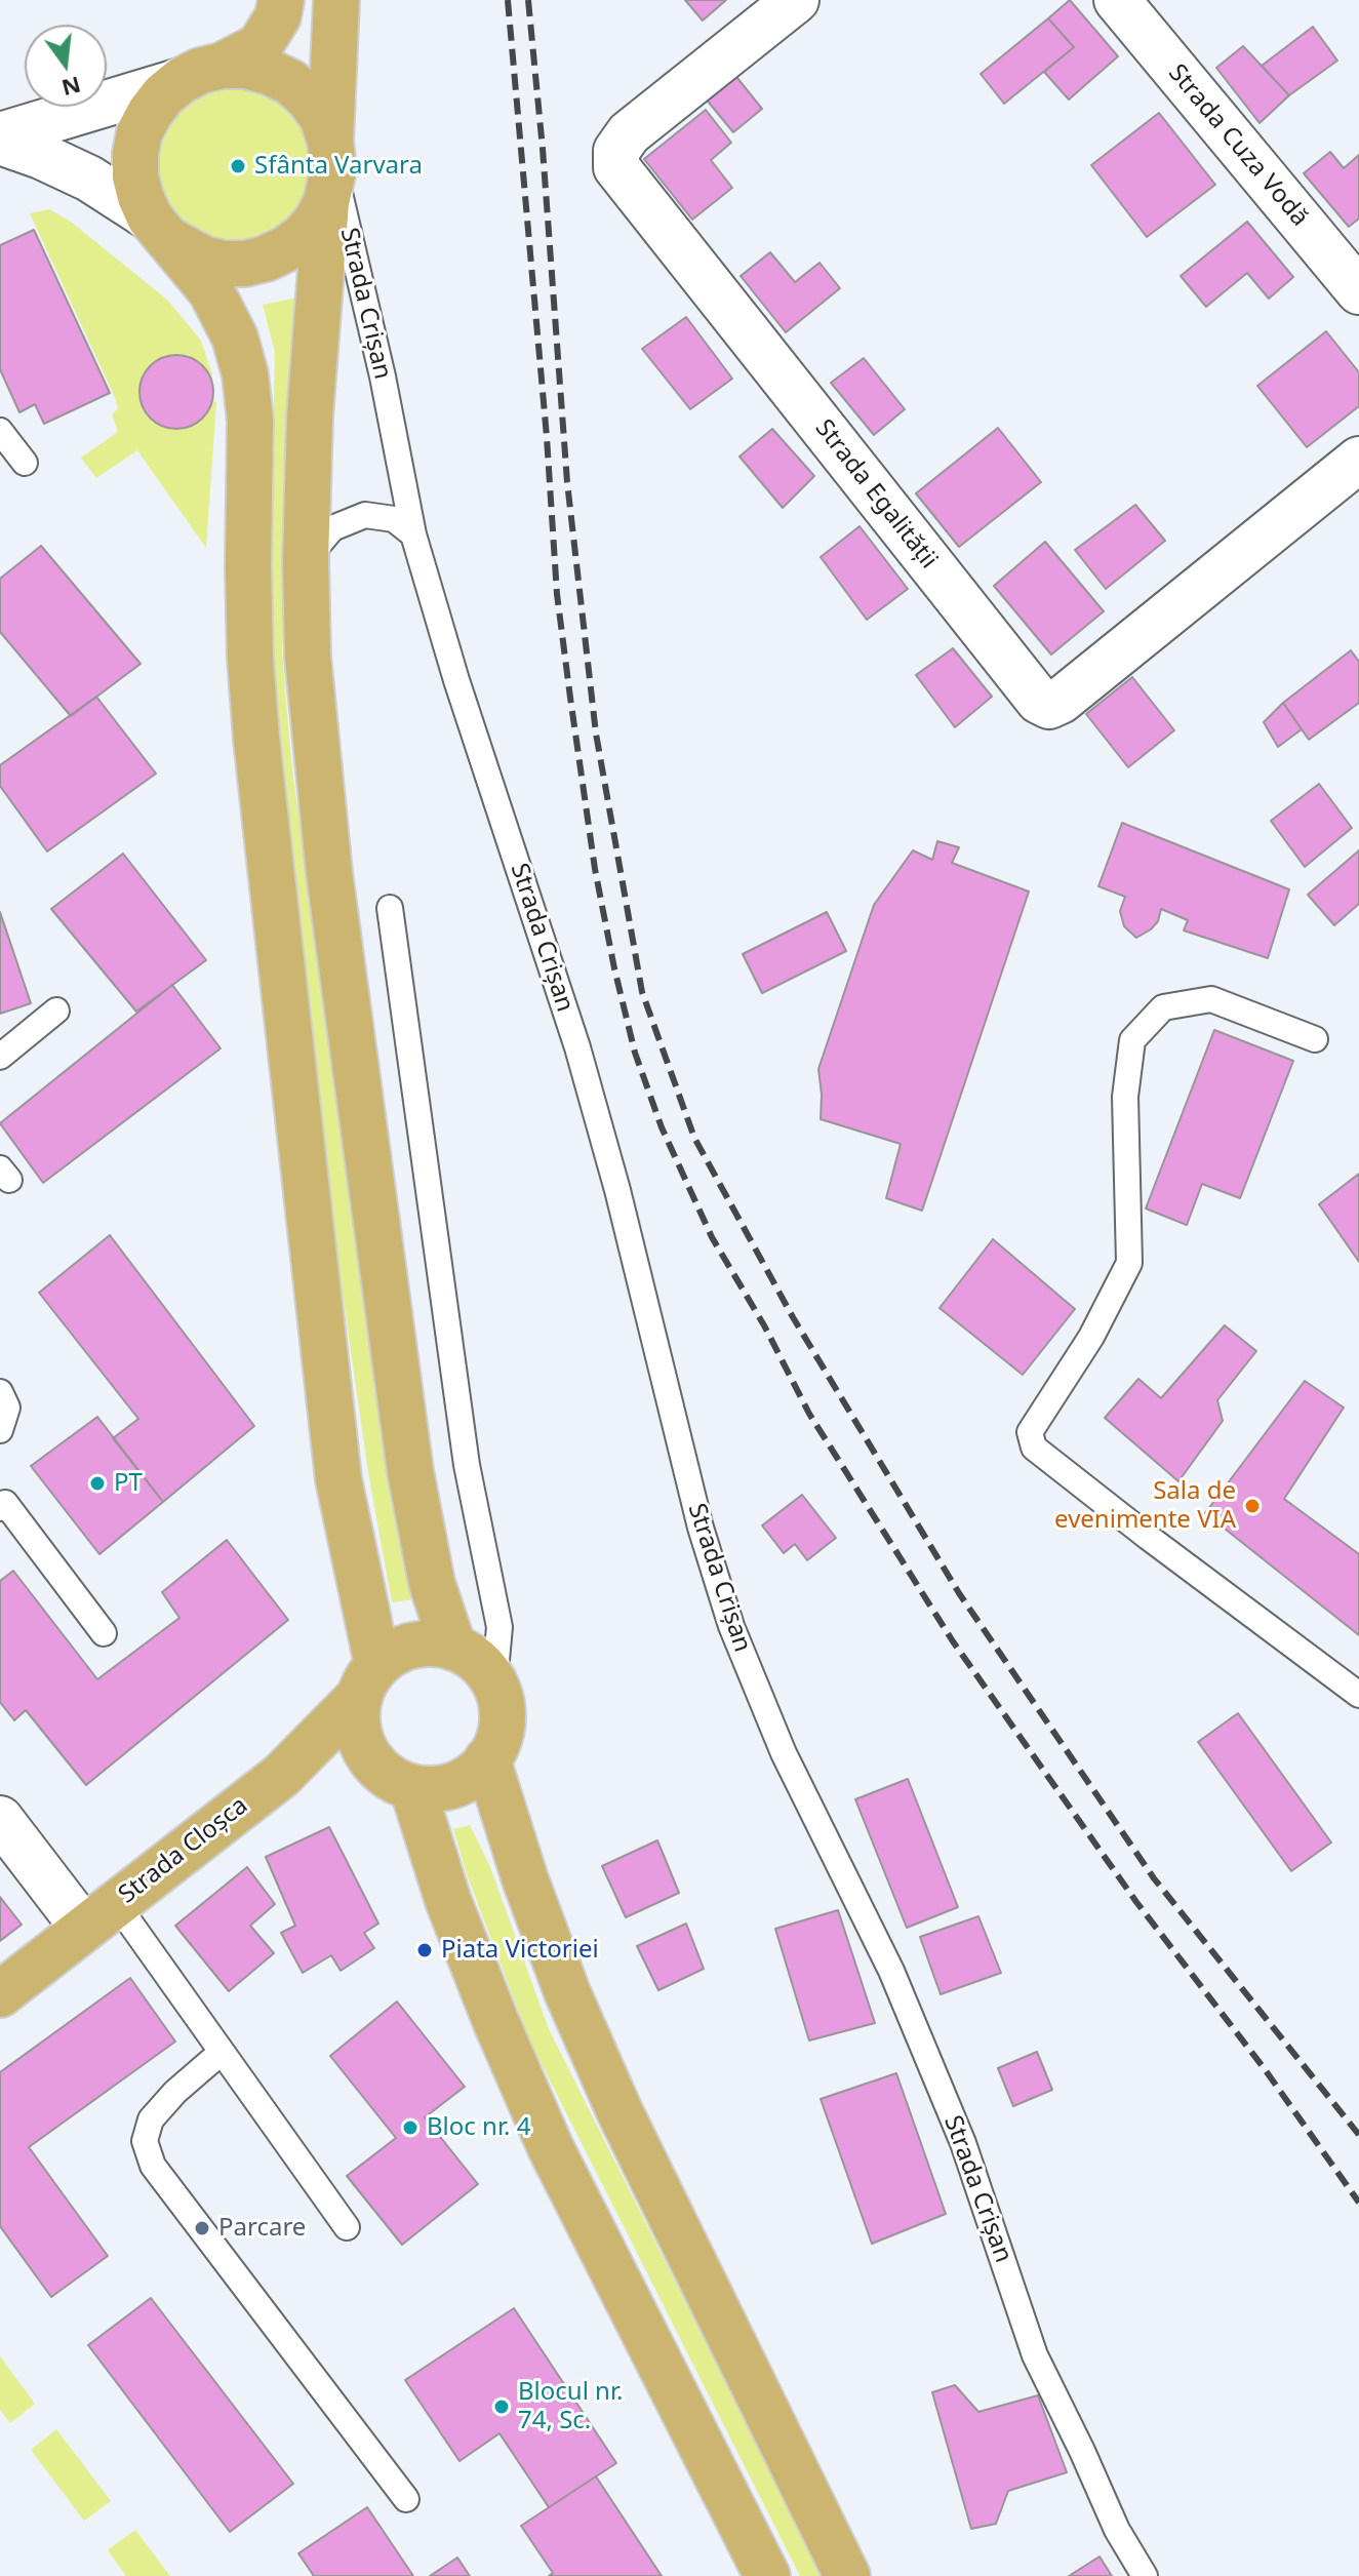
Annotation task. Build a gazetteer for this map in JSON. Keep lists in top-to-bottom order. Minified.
{"streets":{"main road":["Strada Cloșca"],"street":["Strada Cuza Vodă","Strada Egalității"],"lane":["Strada Crișan"]},"places":["Sfânta Varvara","PT","Sala de evenimente VIA","Piata Victoriei","Bloc nr. 4","Parcare","Blocul nr. 74, Sc."],"north":"bottom"}
